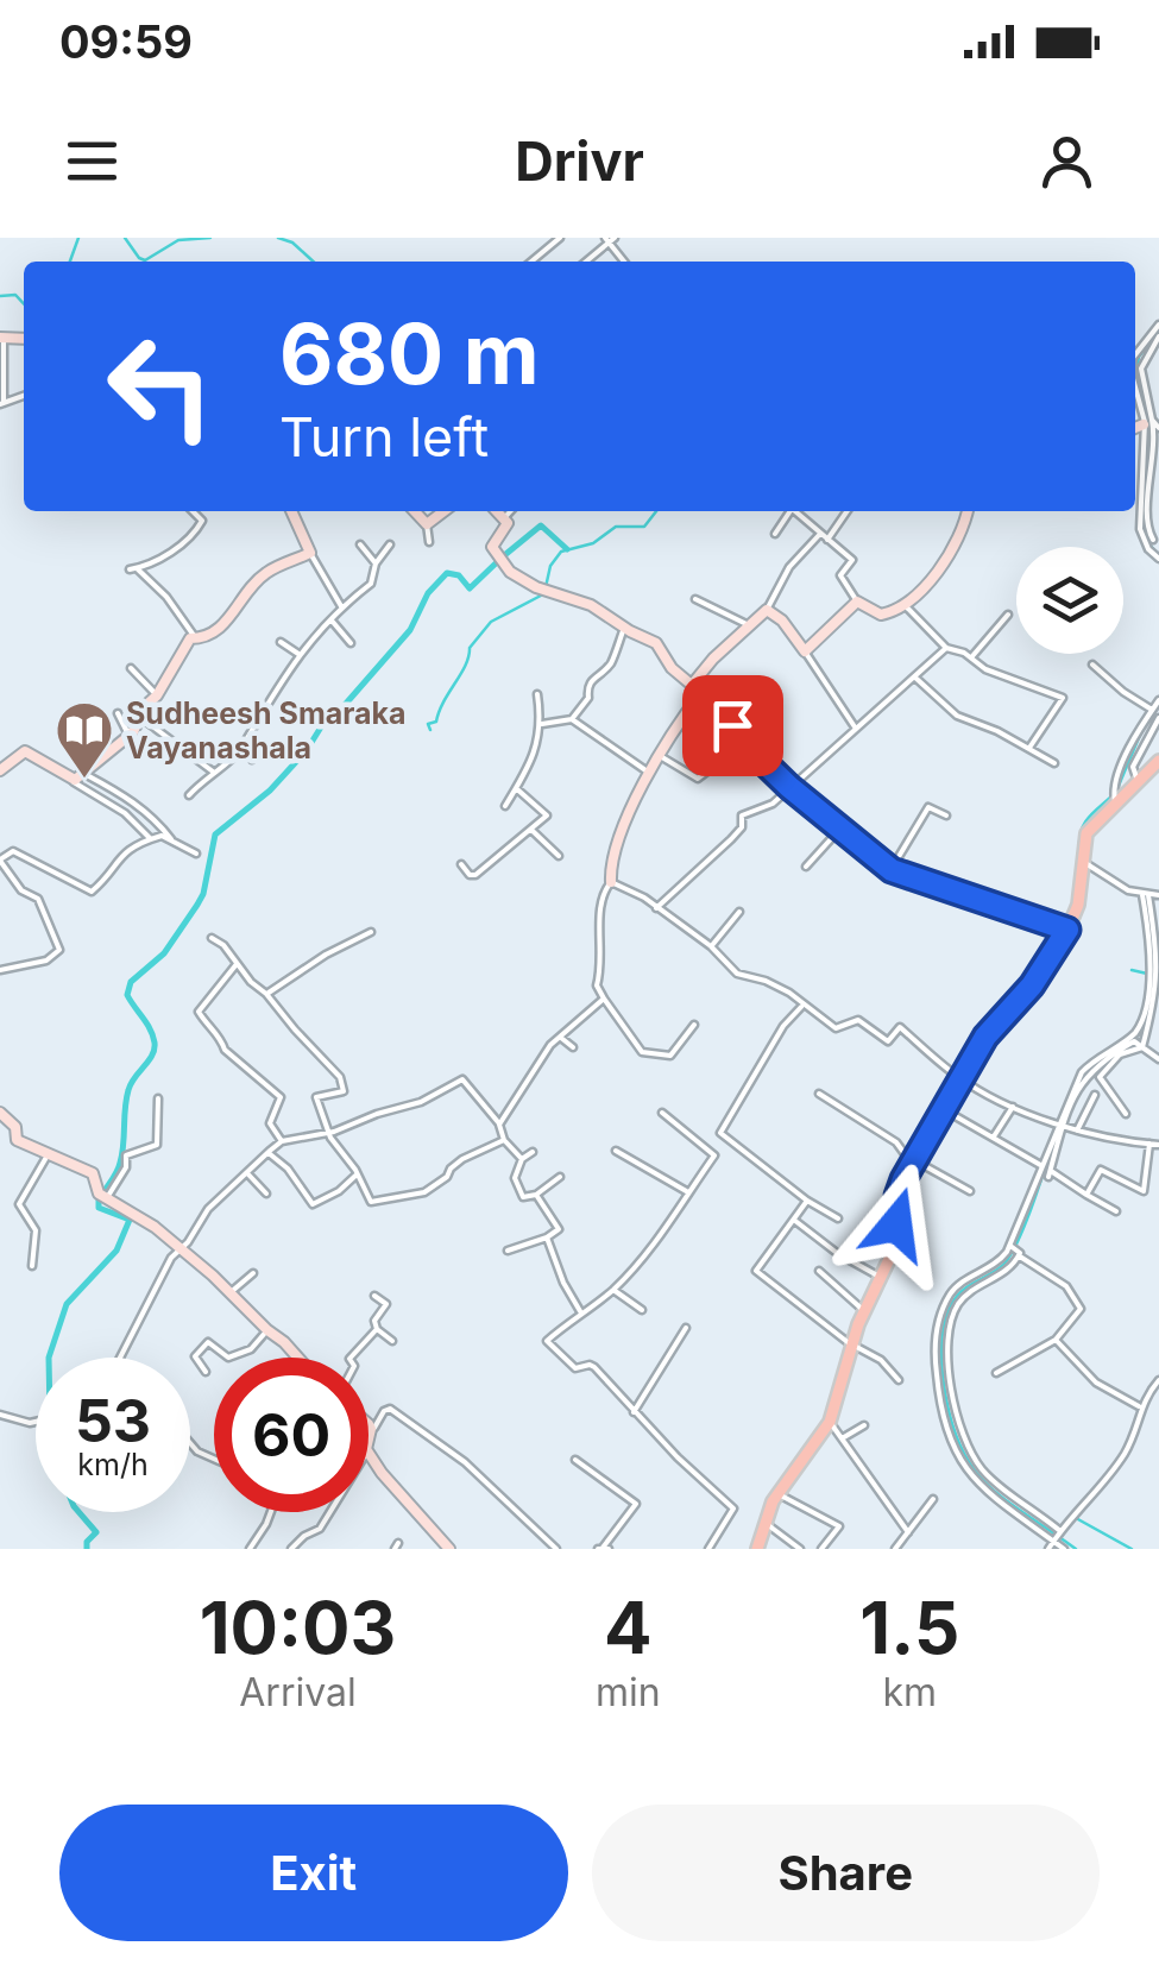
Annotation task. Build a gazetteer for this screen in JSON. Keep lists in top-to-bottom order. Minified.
{"places":{"library":["Sudheesh Smaraka Vayanashala"]},"page":{"status":"09:59","header":"Drivr","turn":["680 m","Turn left"],"speed":"53 km/h","limit":"60","eta":["10:03","Arrival","4","min","1.5","km"],"buttons":["Exit","Share"]}}
